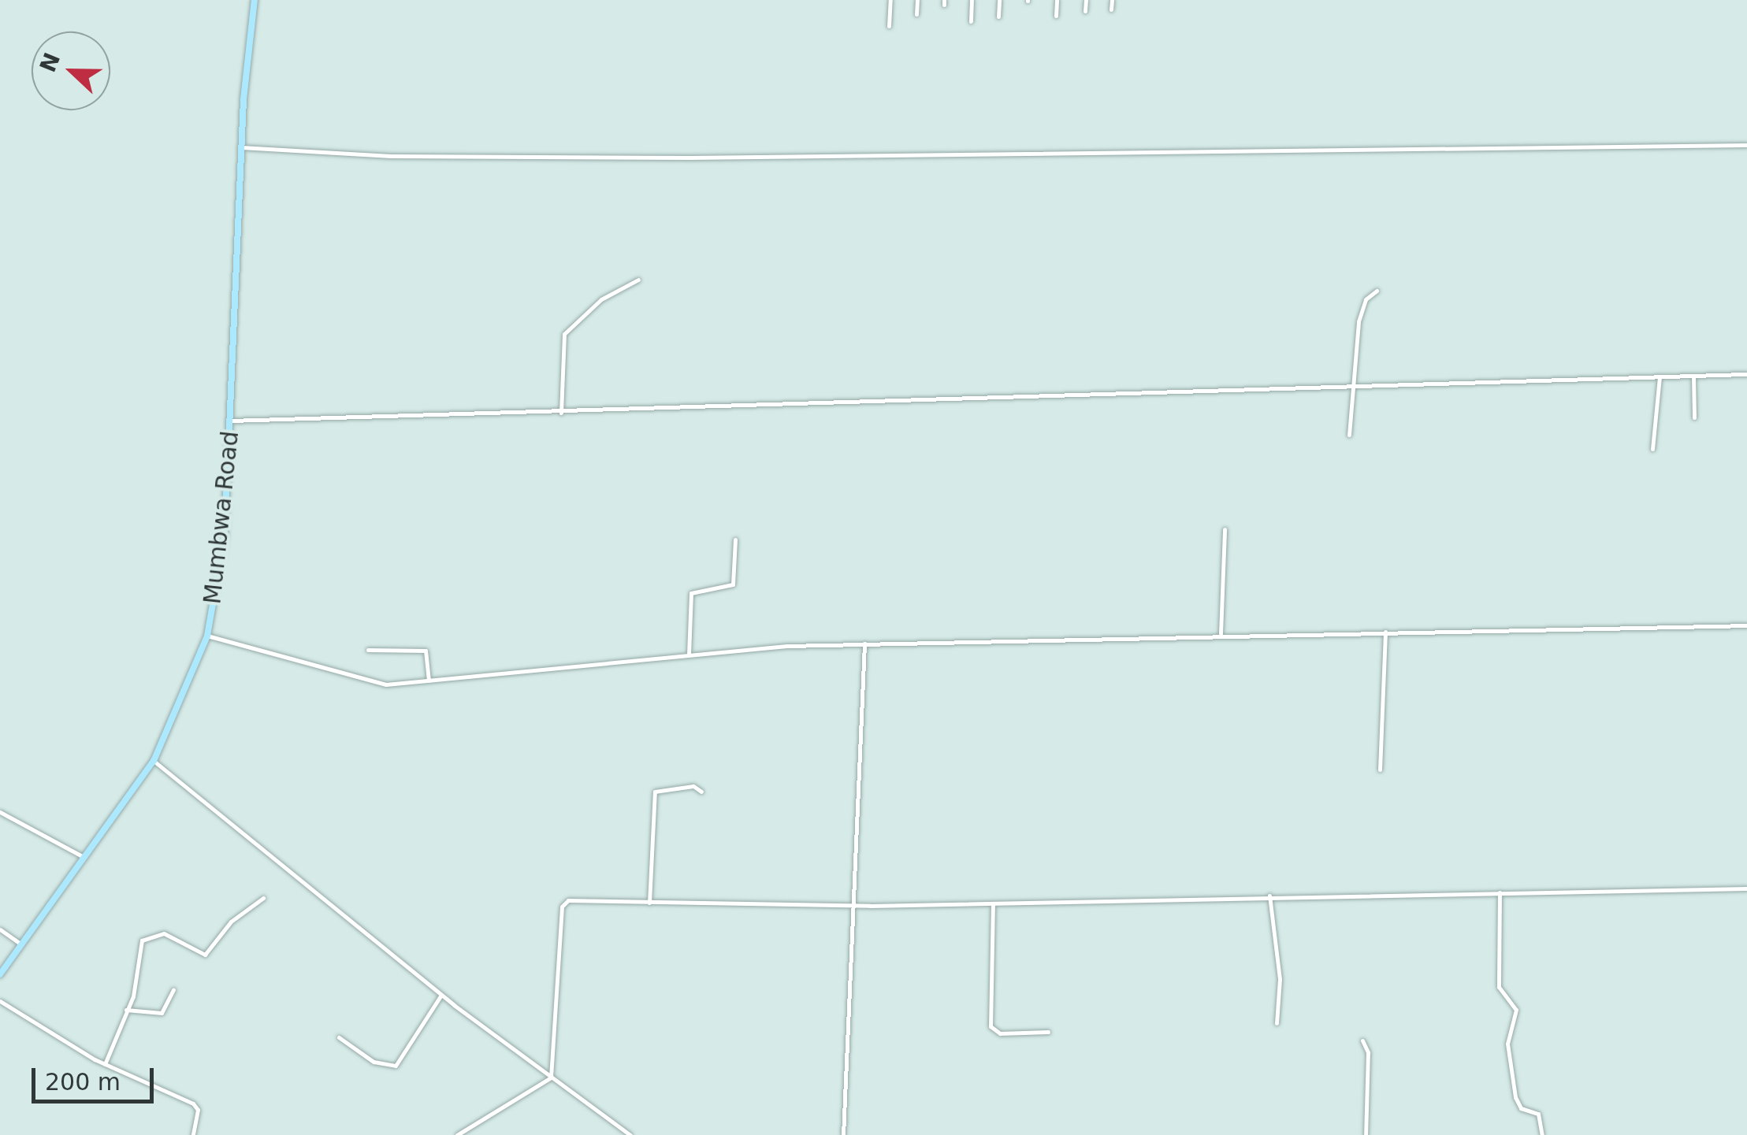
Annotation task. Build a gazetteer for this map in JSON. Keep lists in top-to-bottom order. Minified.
{"streets":{"main road":["Mumbwa Road"]},"scale_bar":"200 m","north":"left"}
